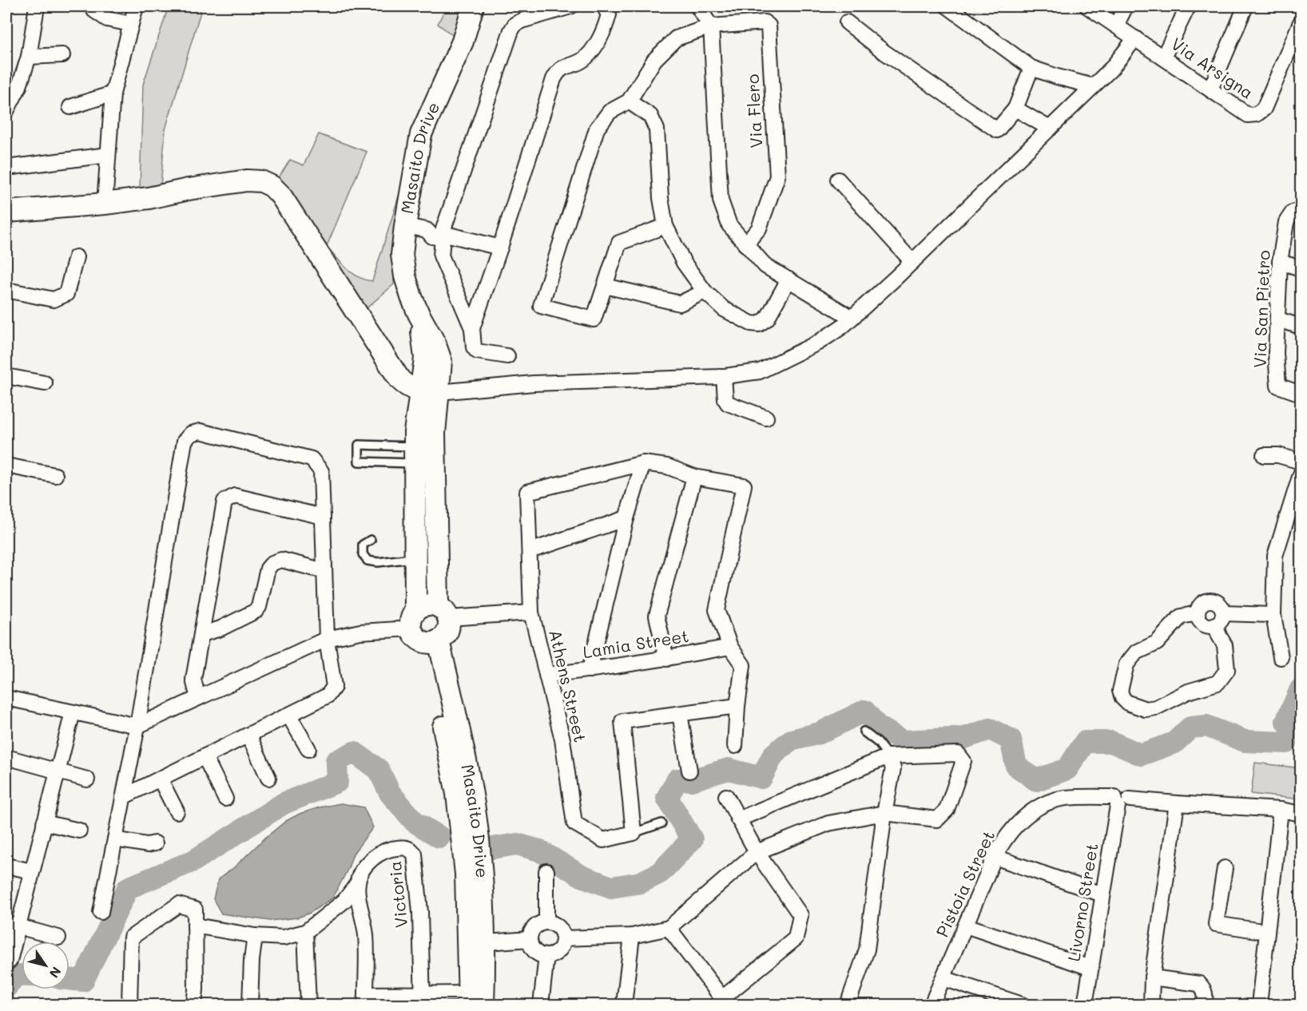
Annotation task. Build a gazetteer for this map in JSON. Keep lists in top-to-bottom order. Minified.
{"streets":{"street":["Via Arsigna","Via Flero","Masaito Drive","Via San Pietro","Lamia Street","Athens Street","Pistoia Street","Victoria","Livorno Street"]},"crossings":[["Lamia Street","Athens Street"],["Pistoia Street","Livorno Street"]],"north":"bottom right"}
